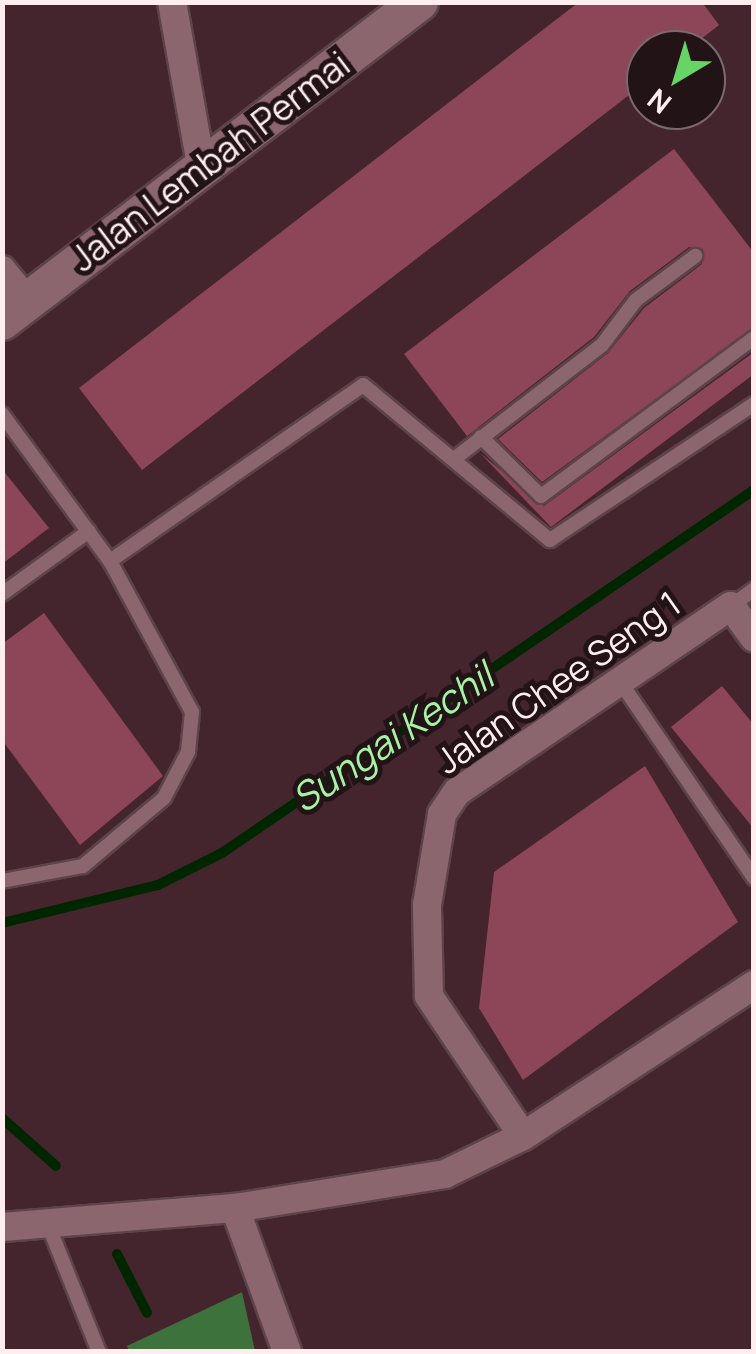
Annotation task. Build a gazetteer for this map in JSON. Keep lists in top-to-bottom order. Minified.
{"streets":{"main road":["Jalan Lembah Permai"],"street":["Jalan Chee Seng 1"]},"water":["Sungai Kechil"],"north":"bottom left"}
